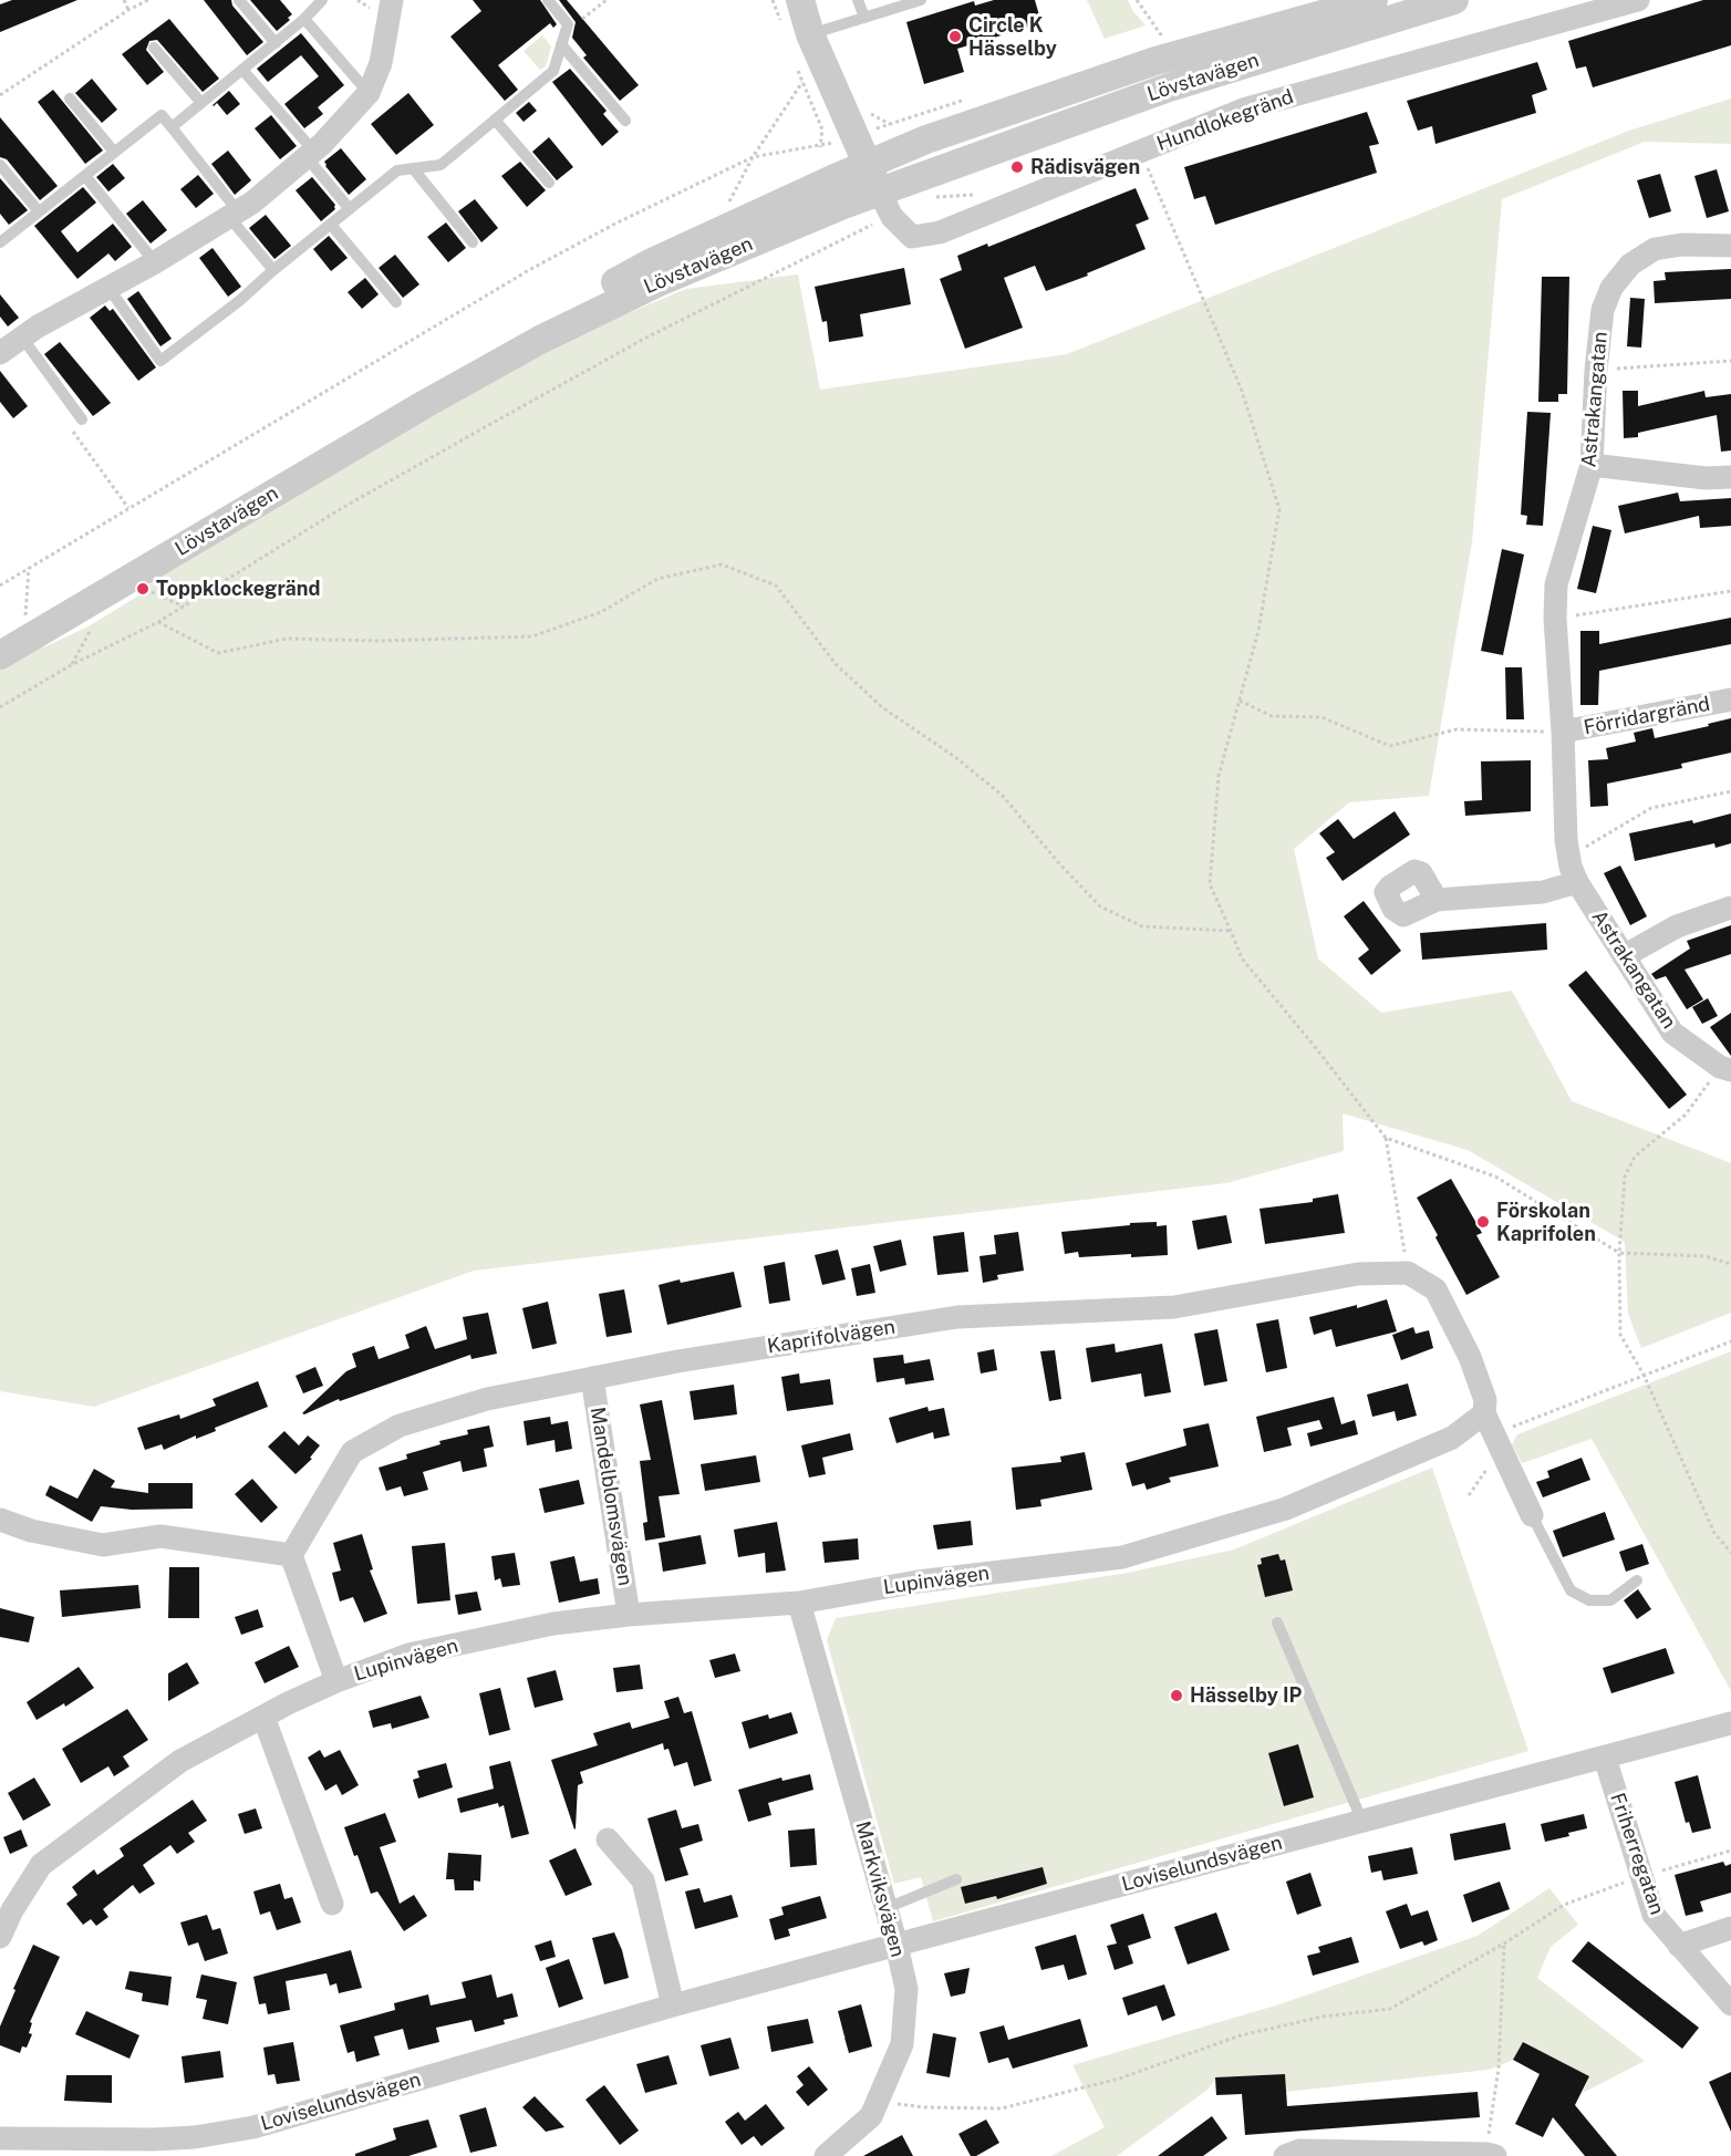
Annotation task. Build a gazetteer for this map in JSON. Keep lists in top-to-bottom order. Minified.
{"streets":{"street":["Lövstavägen","Hundlokegränd","Astrakangatan","Förridargränd","Kaprifolvägen","Mandelblomsvägen","Lupinvägen","Friherregatan","Loviselundsvägen","Markviksvägen"]},"crossings":[["Lövstavägen","Hundlokegränd"],["Astrakangatan","Förridargränd"],["Kaprifolvägen","Mandelblomsvägen"],["Mandelblomsvägen","Lupinvägen"],["Lupinvägen","Markviksvägen"],["Friherregatan","Loviselundsvägen"],["Loviselundsvägen","Markviksvägen"]],"places":["Circle K Hässelby","Rädisvägen","Toppklockegränd","Förskolan Kaprifolen","Hässelby IP"]}
